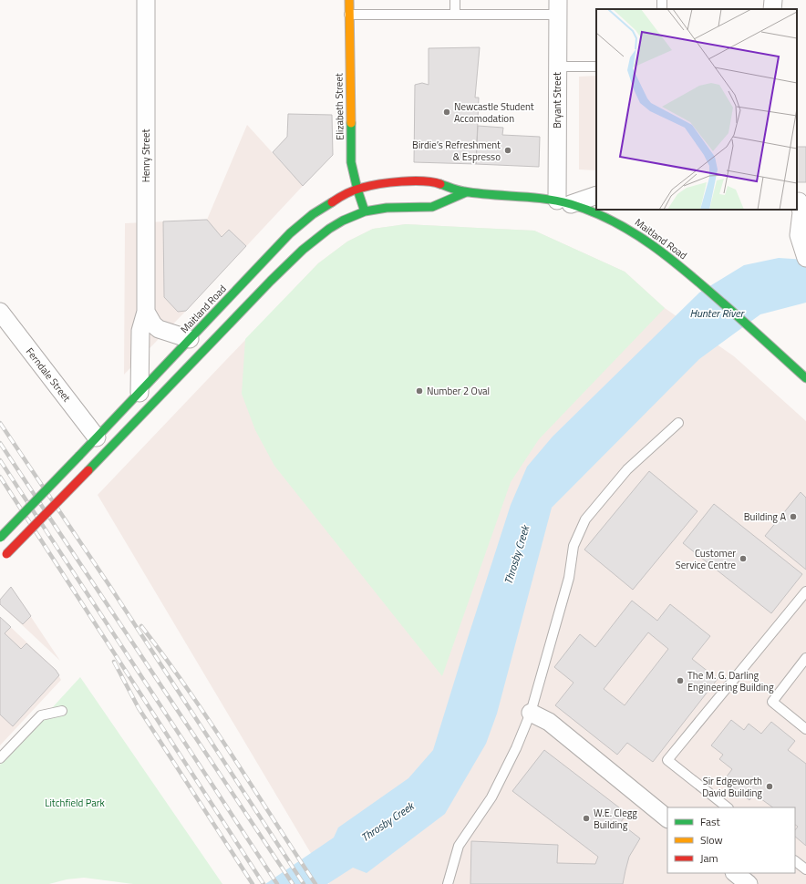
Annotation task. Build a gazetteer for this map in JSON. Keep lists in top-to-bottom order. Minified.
{"streets":{"main road":["Elizabeth Street","Maitland Road"],"street":["Bryant Street","Henry Street","Ferndale Street"]},"crossings":[["Bryant Street","Maitland Road"],["Elizabeth Street","Maitland Road"],["Henry Street","Maitland Road"],["Maitland Road","Ferndale Street"]],"water":["Hunter River","Throsby Creek"],"parks":["Litchfield Park"],"places":["Newcastle Student Accomodation","Birdie’s Refreshment & Espresso","Number 2 Oval","Building A","Customer Service Centre","The M. G. Darling Engineering Building","Sir Edgeworth David Building","W.E. Clegg Building"],"legend":["Fast","Slow","Jam"]}
